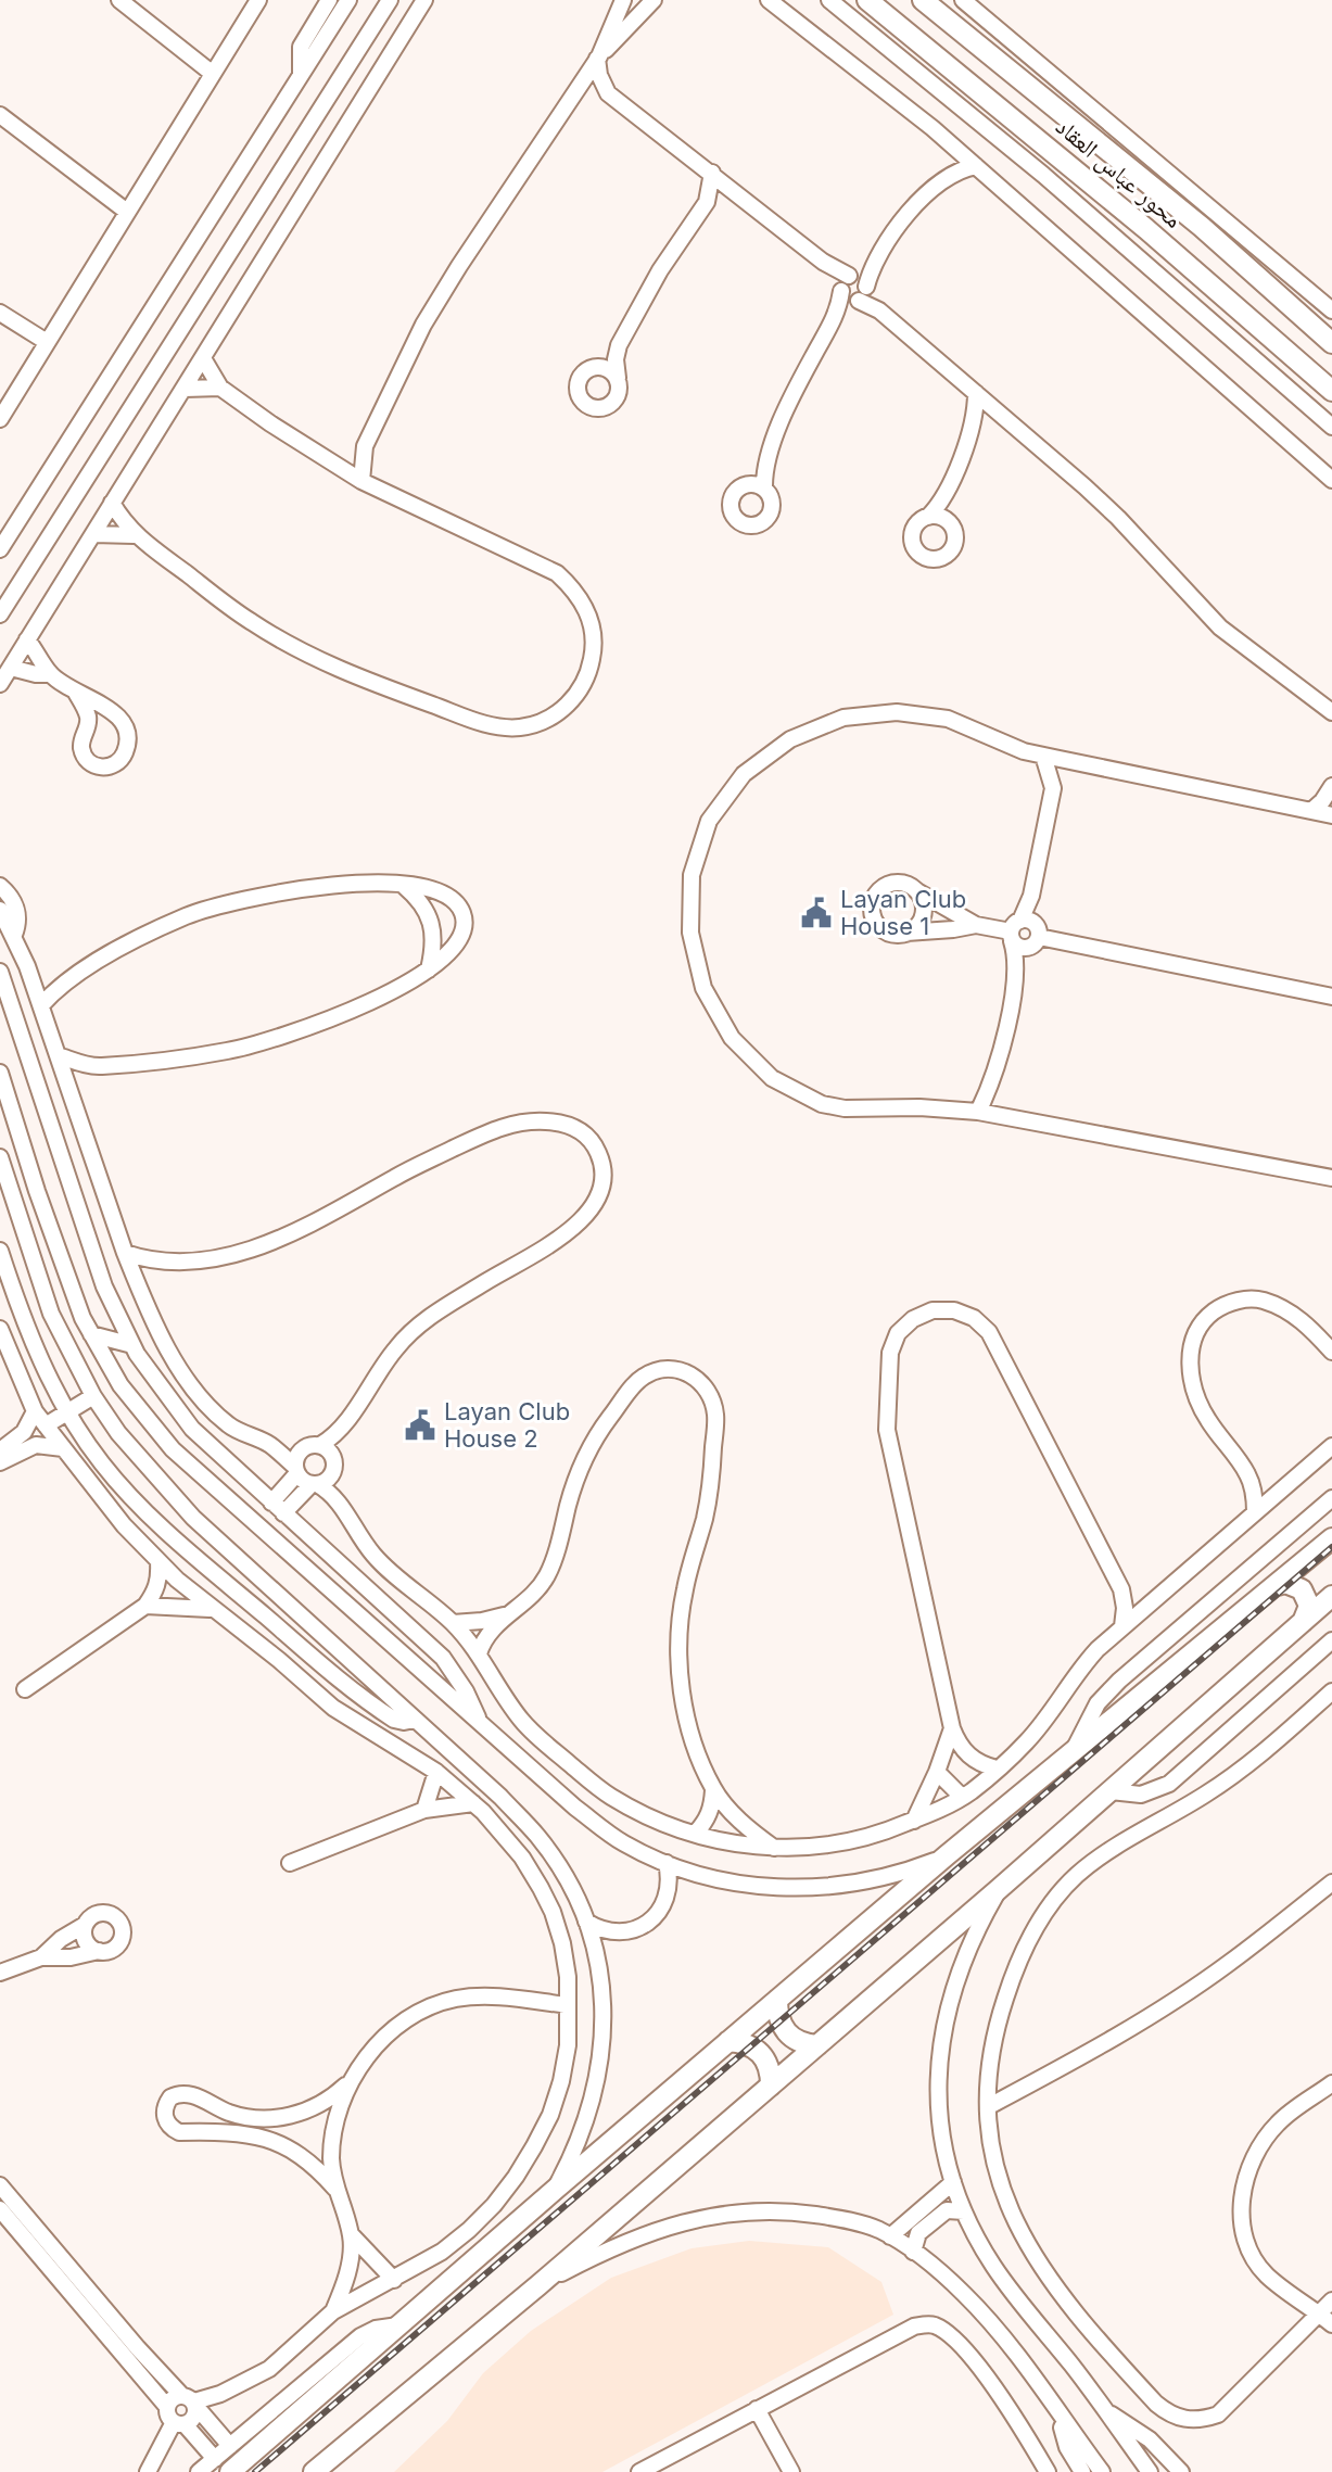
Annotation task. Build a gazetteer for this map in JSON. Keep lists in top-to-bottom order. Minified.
{"streets":{"main road":["محور عباس العقاد"]},"places":{"public building":["Layan Club House 1","Layan Club House 2"]}}
